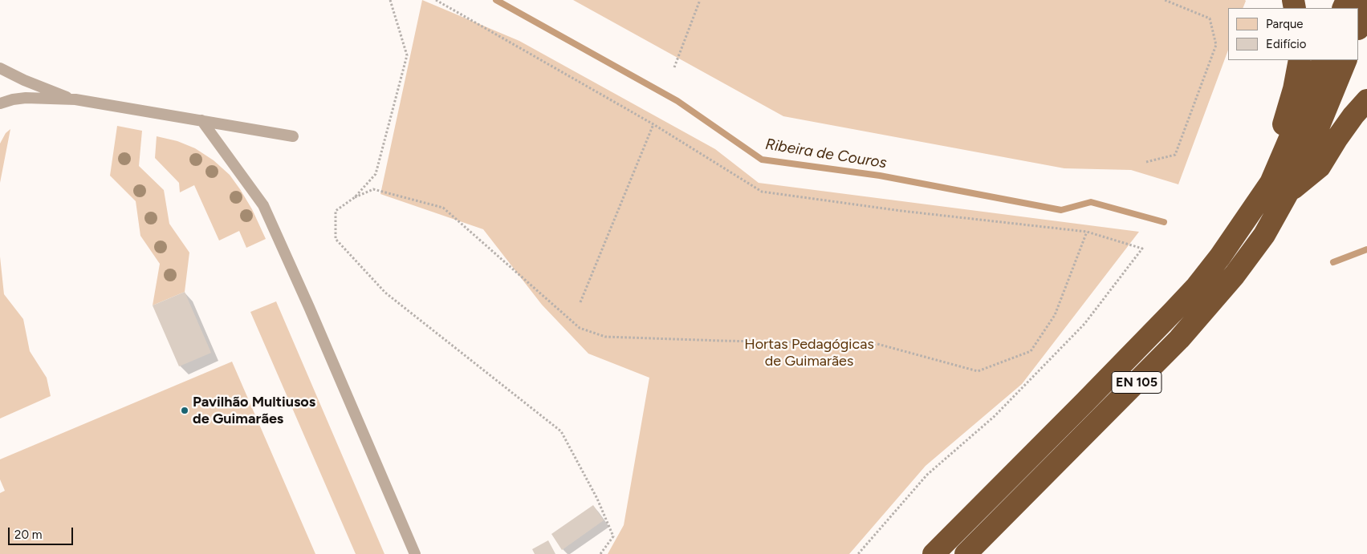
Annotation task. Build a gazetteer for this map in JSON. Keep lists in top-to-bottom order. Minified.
{"streets":{"highway":["EN 105"]},"water":["Ribeira de Couros"],"parks":["Hortas Pedagógicas de Guimarães"],"places":["Pavilhão Multiusos de Guimarães"],"legend":["Parque","Edifício"],"scale_bar":"20 m"}
